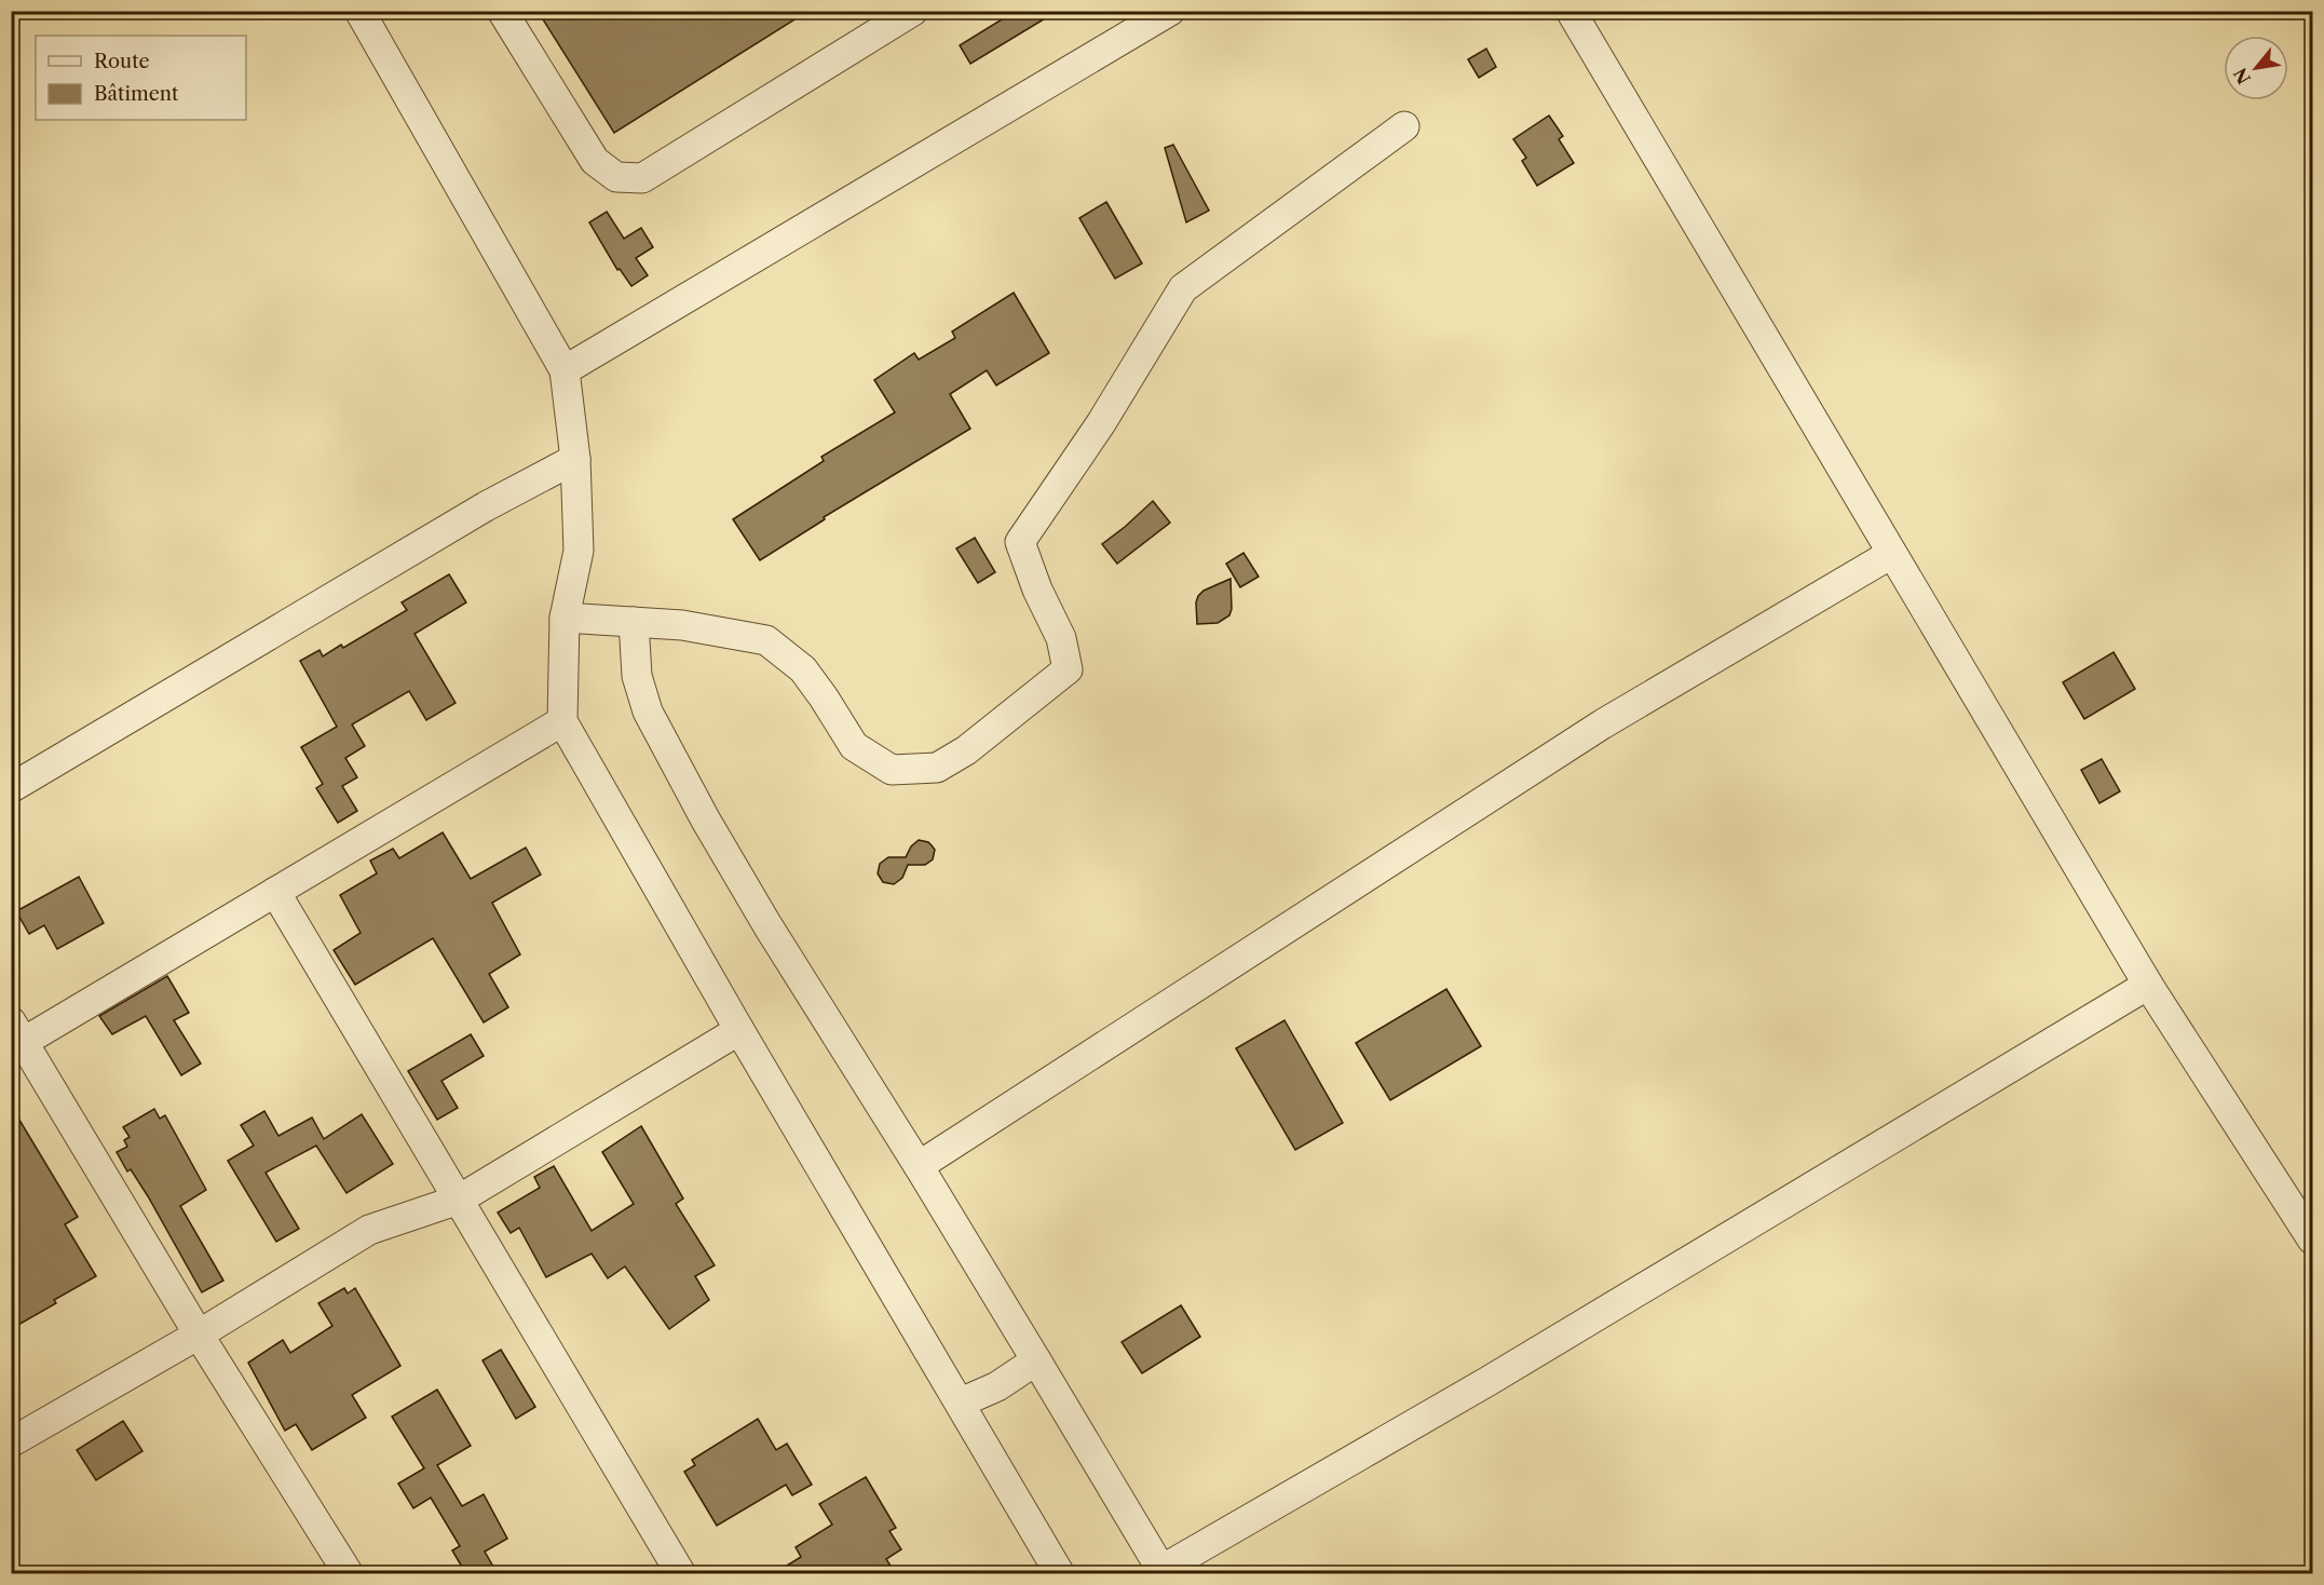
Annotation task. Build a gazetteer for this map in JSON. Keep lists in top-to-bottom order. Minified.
{"legend":["Route","Bâtiment"],"north":"bottom left"}
